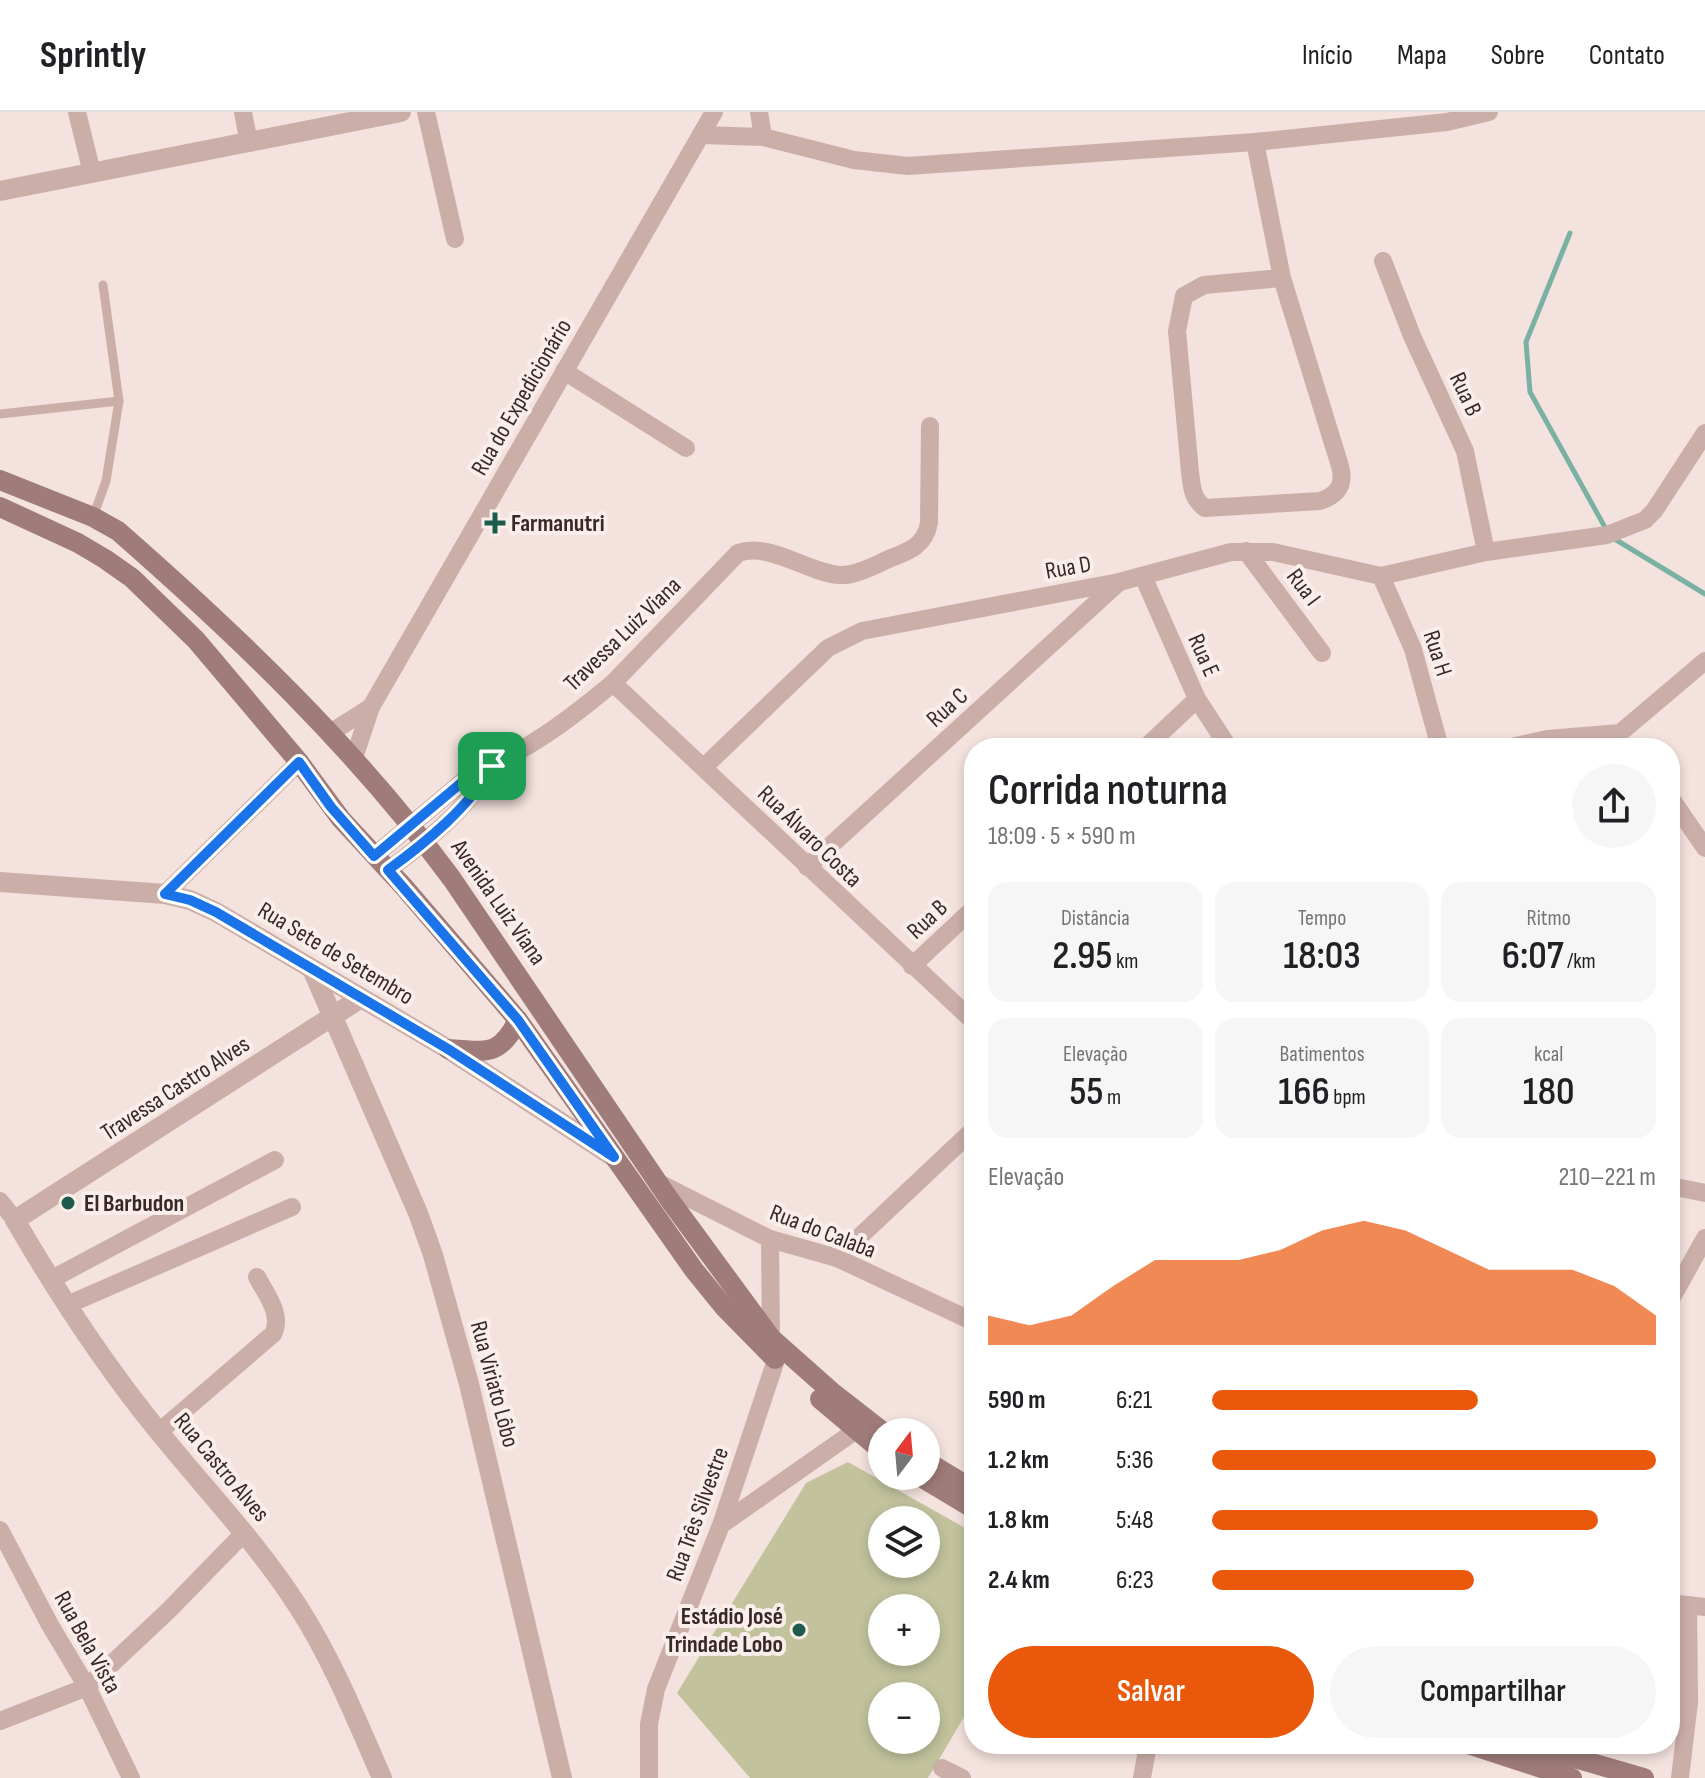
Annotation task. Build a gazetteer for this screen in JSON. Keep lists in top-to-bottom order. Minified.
{"streets":{"main road":["Avenida Luiz Viana"],"street":["Rua B","Rua do Expedicionário","Rua D","Rua I","Travessa Luiz Viana","Rua H","Rua E","Rua C","Rua Álvaro Costa","Rua Sete de Setembro","Travessa Castro Alves","Rua do Calaba","Rua Viriato Lôbo","Rua Castro Alves","Rua Três Silvestre","Rua Bela Vista"]},"crossings":[["Rua B","Rua D"],["Rua B","Rua Álvaro Costa"],["Rua do Expedicionário","Avenida Luiz Viana"],["Rua D","Rua I"],["Rua D","Rua H"],["Rua D","Rua E"],["Rua D","Rua C"],["Rua D","Rua Álvaro Costa"],["Travessa Luiz Viana","Rua Álvaro Costa"],["Travessa Luiz Viana","Avenida Luiz Viana"],["Rua C","Rua Álvaro Costa"],["Avenida Luiz Viana","Rua do Calaba"],["Rua Sete de Setembro","Travessa Castro Alves"],["Rua Sete de Setembro","Rua Viriato Lôbo"],["Travessa Castro Alves","Rua Viriato Lôbo"],["Travessa Castro Alves","Rua Castro Alves"]],"places":{"health":["Farmanutri"],"other":["El Barbudon","Estádio José Trindade Lobo"]},"north":"top","page":{"header":"Sprintly","nav":["Início","Mapa","Sobre","Contato"],"heading":["Corrida noturna","18:09 · 5 × 590 m"],"stats":[["Distância","2.95 km"],["Tempo","18:03"],["Ritmo","6:07 /km"],["Elevação","55 m"],["Batimentos","166 bpm"],["kcal","180"]],"chart":["Elevação","210–221 m"],"list":[{"name":"590 m","note":"6:21"},{"name":"1.2 km","note":"5:36"},{"name":"1.8 km","note":"5:48"},{"name":"2.4 km","note":"6:23"}],"map_buttons":["+","−"],"buttons":["Salvar","Compartilhar"]}}
